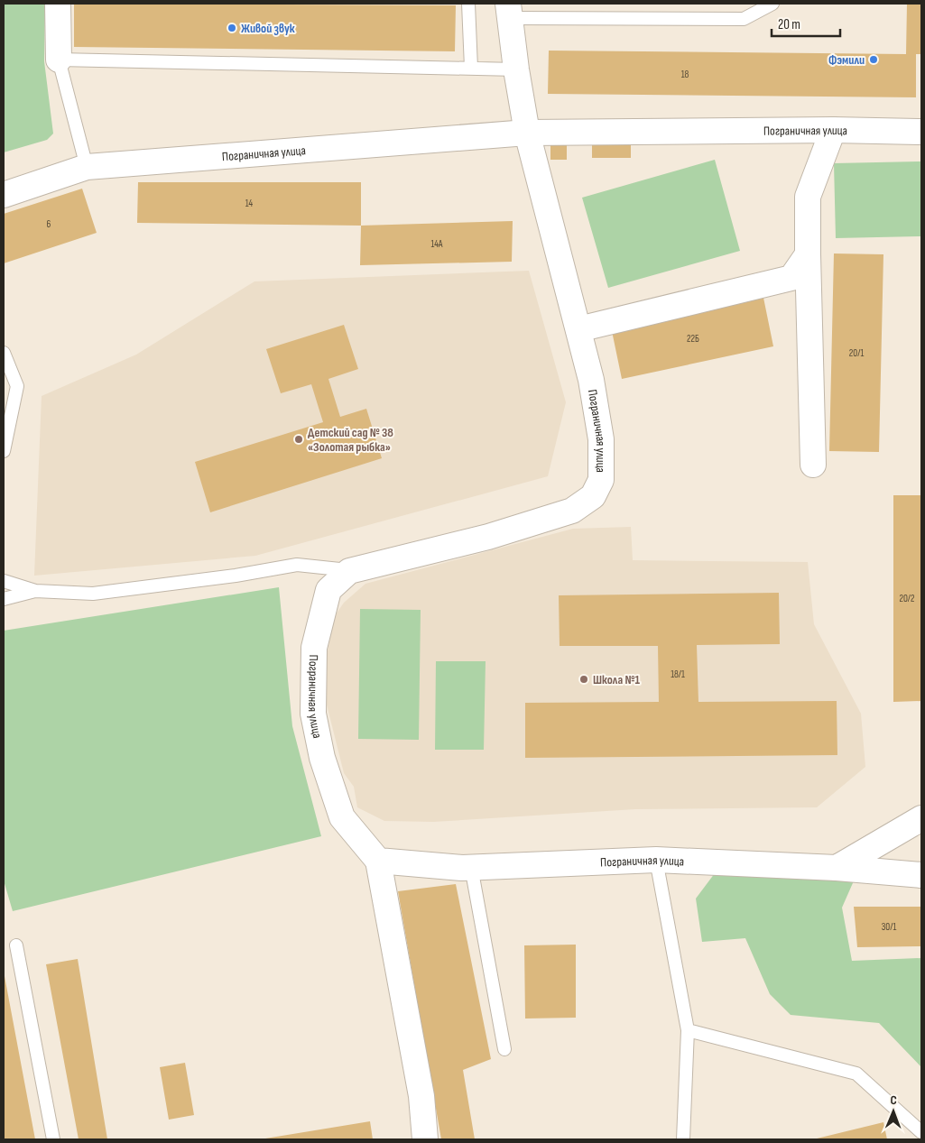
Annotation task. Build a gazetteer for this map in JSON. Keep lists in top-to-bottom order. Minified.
{"streets":{"street":["Пограничная улица"]},"places":["Живой звук","Фэмили","Детский сад № 38 «Золотая рыбка»","Школа №1"],"house_numbers":["18","14","6","14А","22Б","20/1","20/2","18/1","30/1"],"scale_bar":"20 m","north":"top"}
